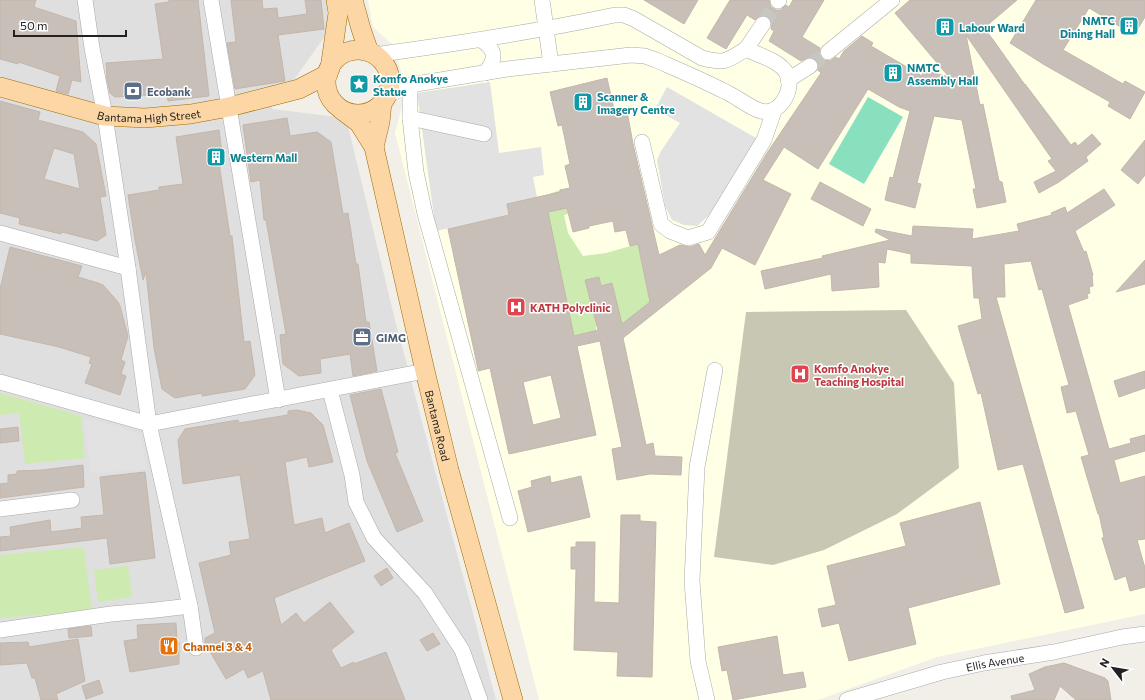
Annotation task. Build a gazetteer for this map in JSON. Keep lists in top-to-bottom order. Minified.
{"streets":{"main road":["Bantama High Street","Bantama Road"],"street":["Ellis Avenue"]},"places":{"building":["NMTC Dining Hall","Labour Ward","NMTC Assembly Hall","Scanner & Imagery Centre","Western Mall"],"place":["Komfo Anokye Statue"],"bank":["Ecobank"],"hospital":["KATH Polyclinic","Komfo Anokye Teaching Hospital"],"office":["GIMG"],"restaurant":["Channel 3 & 4"]},"scale_bar":"50 m","north":"top left"}
